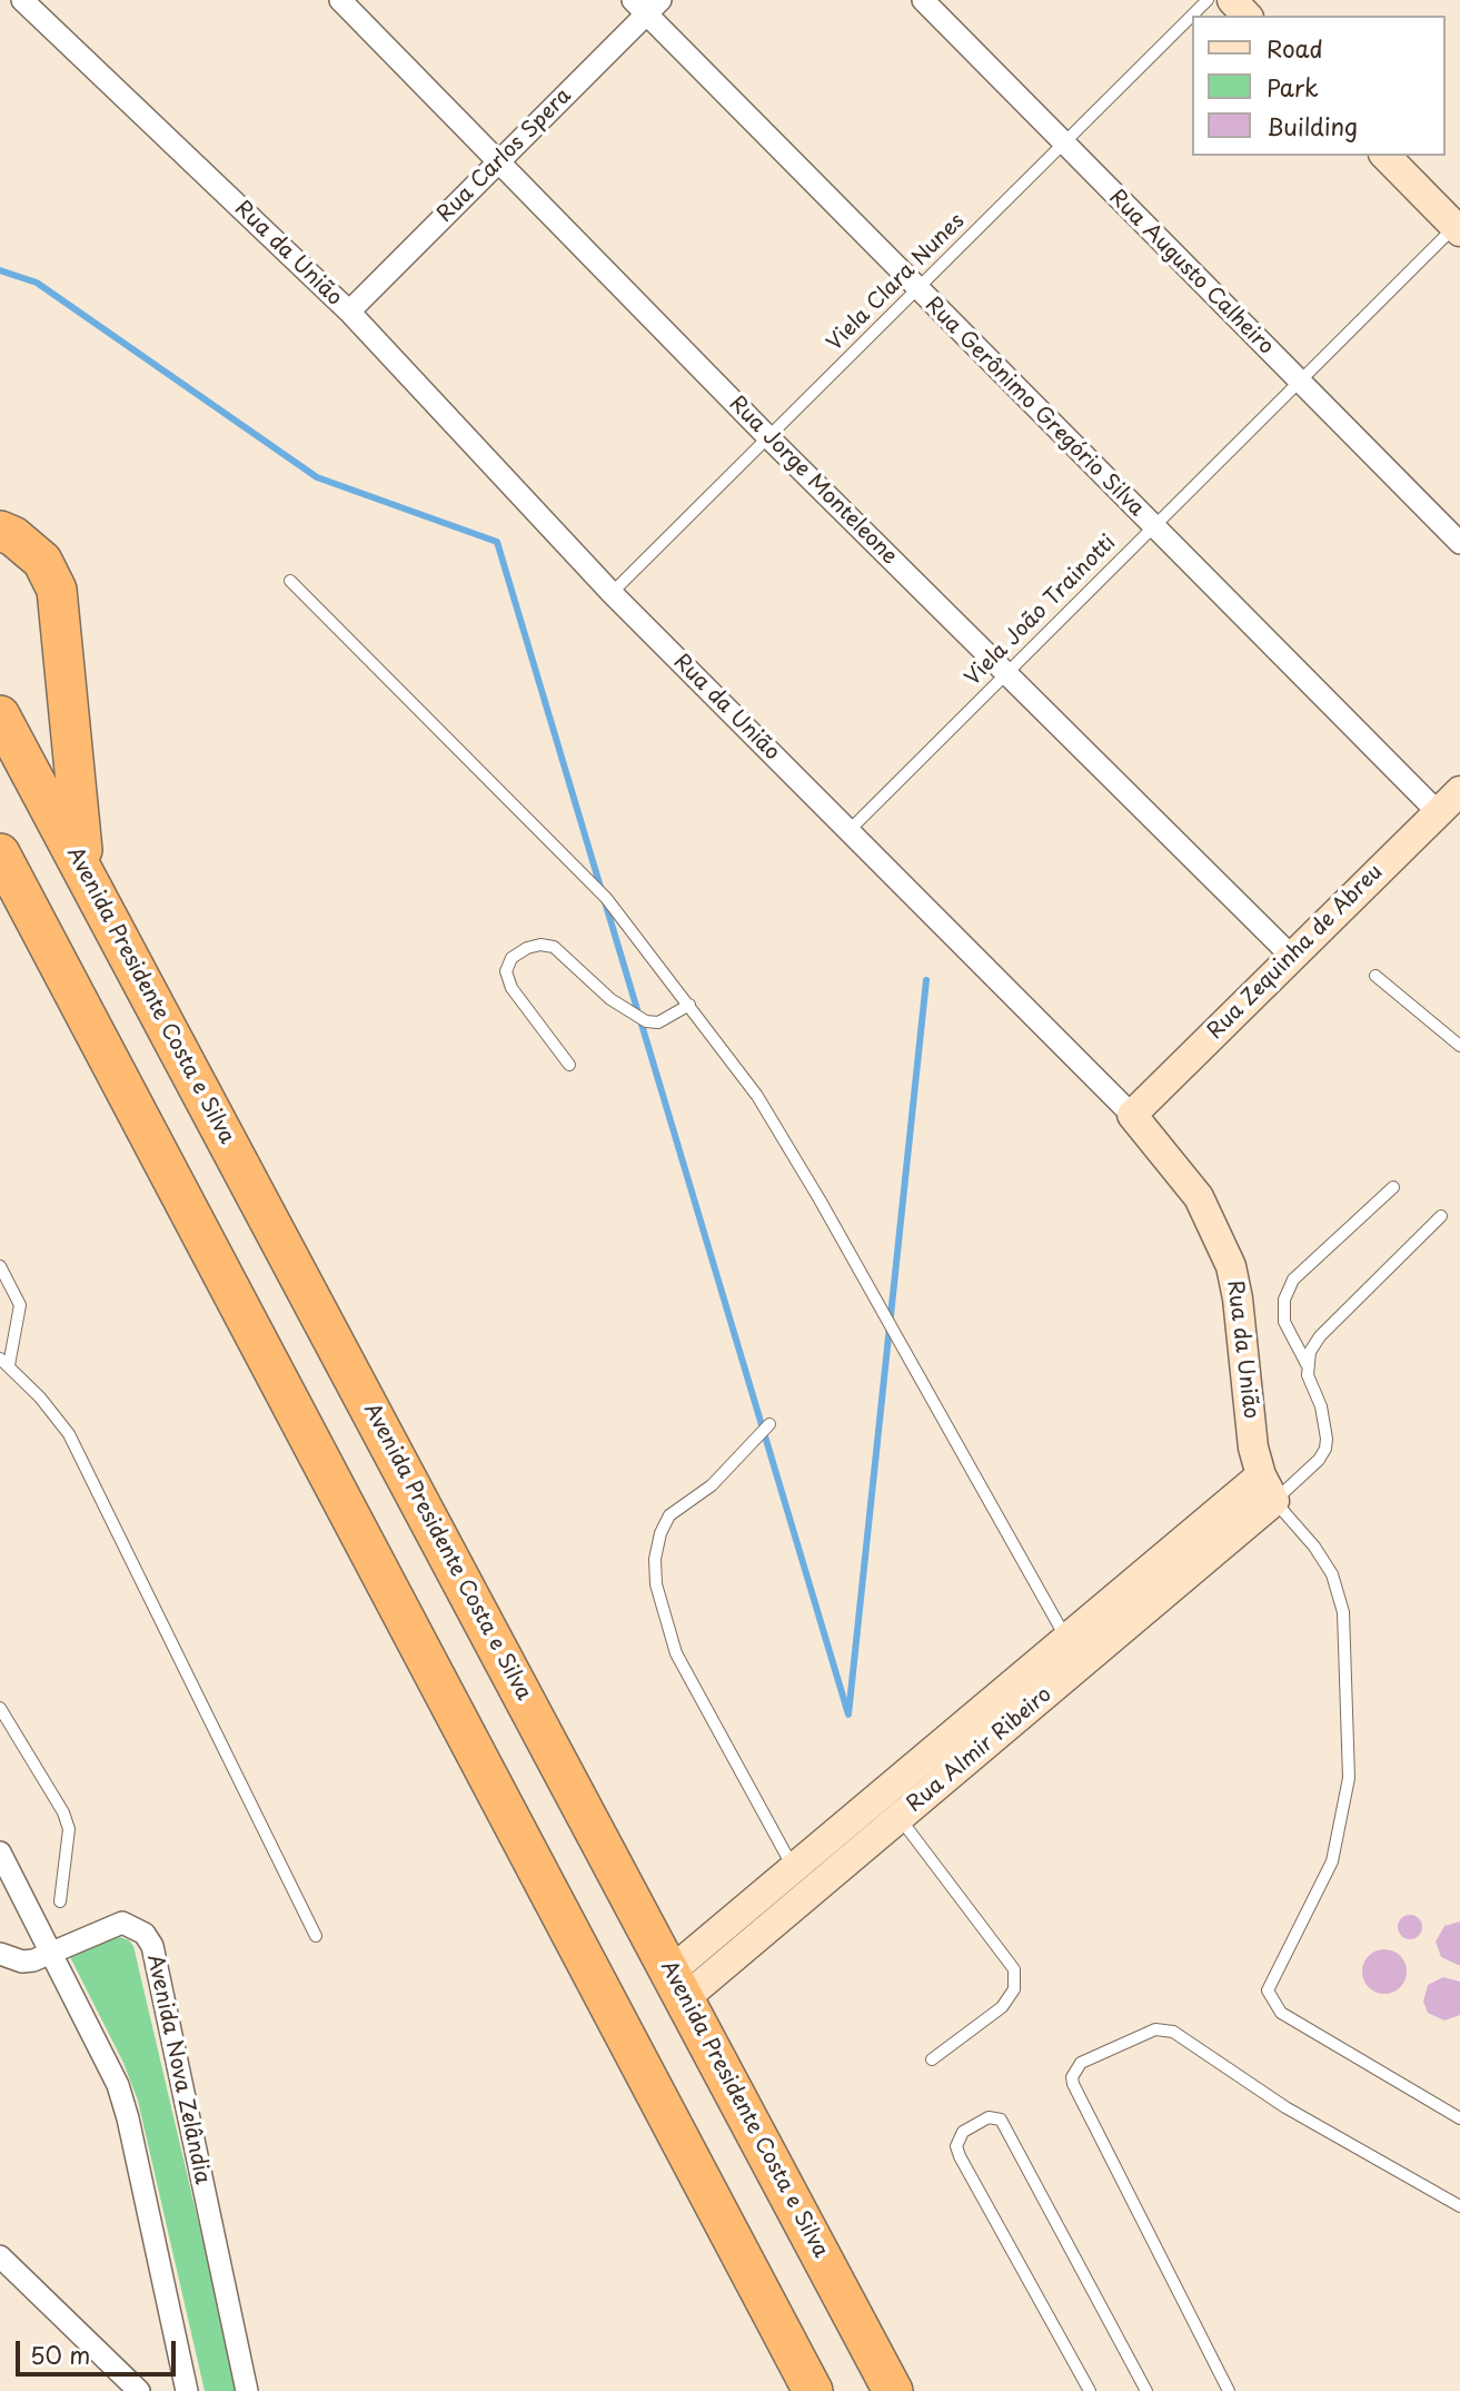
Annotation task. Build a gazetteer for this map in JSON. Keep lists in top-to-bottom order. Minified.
{"streets":{"highway":["Avenida Presidente Costa e Silva"],"street":["Rua Carlos Spera","Rua da União","Rua Augusto Calheiro","Rua Gerônimo Gregório Silva","Rua Jorge Monteleone","Rua Zequinha de Abreu","Rua Almir Ribeiro","Avenida Nova Zelândia"],"lane":["Viela Clara Nunes","Viela João Trainotti"]},"crossings":[["Rua Carlos Spera","Rua da União"],["Rua Carlos Spera","Rua Gerônimo Gregório Silva"],["Rua Carlos Spera","Rua Jorge Monteleone"],["Rua da União","Viela Clara Nunes"],["Rua da União","Viela João Trainotti"],["Rua da União","Rua Zequinha de Abreu"],["Rua da União","Rua Almir Ribeiro"],["Rua Augusto Calheiro","Viela Clara Nunes"],["Rua Augusto Calheiro","Viela João Trainotti"],["Viela Clara Nunes","Rua Gerônimo Gregório Silva"],["Viela Clara Nunes","Rua Jorge Monteleone"],["Rua Gerônimo Gregório Silva","Viela João Trainotti"],["Rua Gerônimo Gregório Silva","Rua Zequinha de Abreu"],["Rua Jorge Monteleone","Viela João Trainotti"],["Rua Jorge Monteleone","Rua Zequinha de Abreu"],["Avenida Presidente Costa e Silva","Rua Almir Ribeiro"]],"legend":["Road","Park","Building"],"scale_bar":"50 m"}
